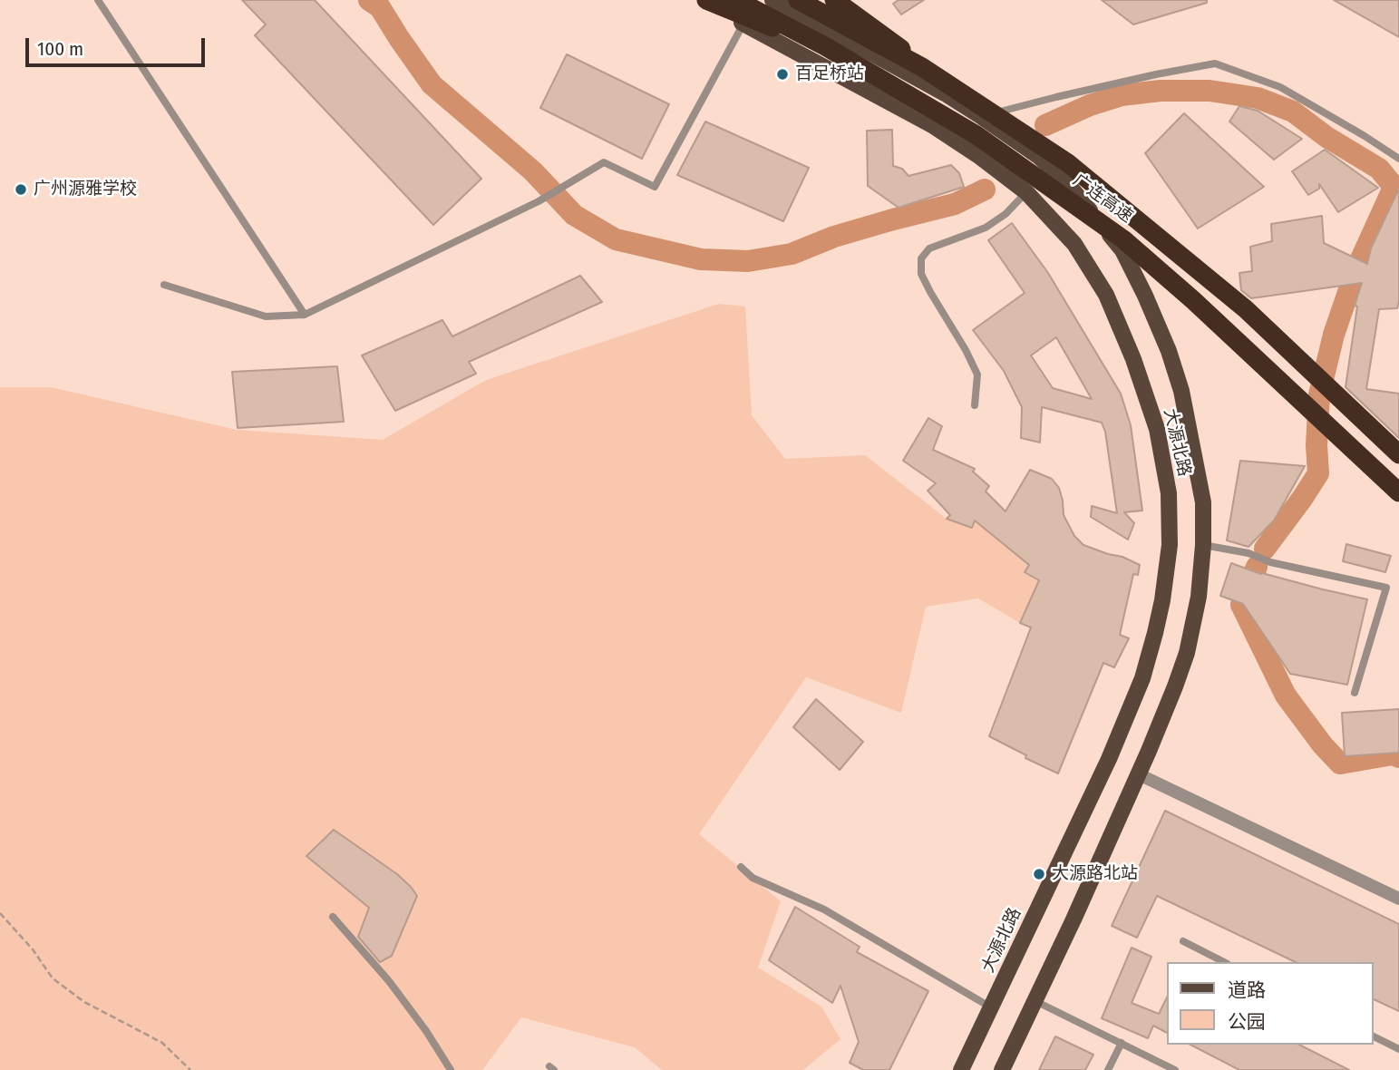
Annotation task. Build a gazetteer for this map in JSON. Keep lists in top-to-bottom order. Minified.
{"streets":{"highway":["广连高速"],"main road":["大源北路"]},"crossings":[["广连高速","大源北路"]],"places":["百足桥站","广州源雅学校","大源路北站"],"legend":["道路","公园"],"scale_bar":"100 m"}
